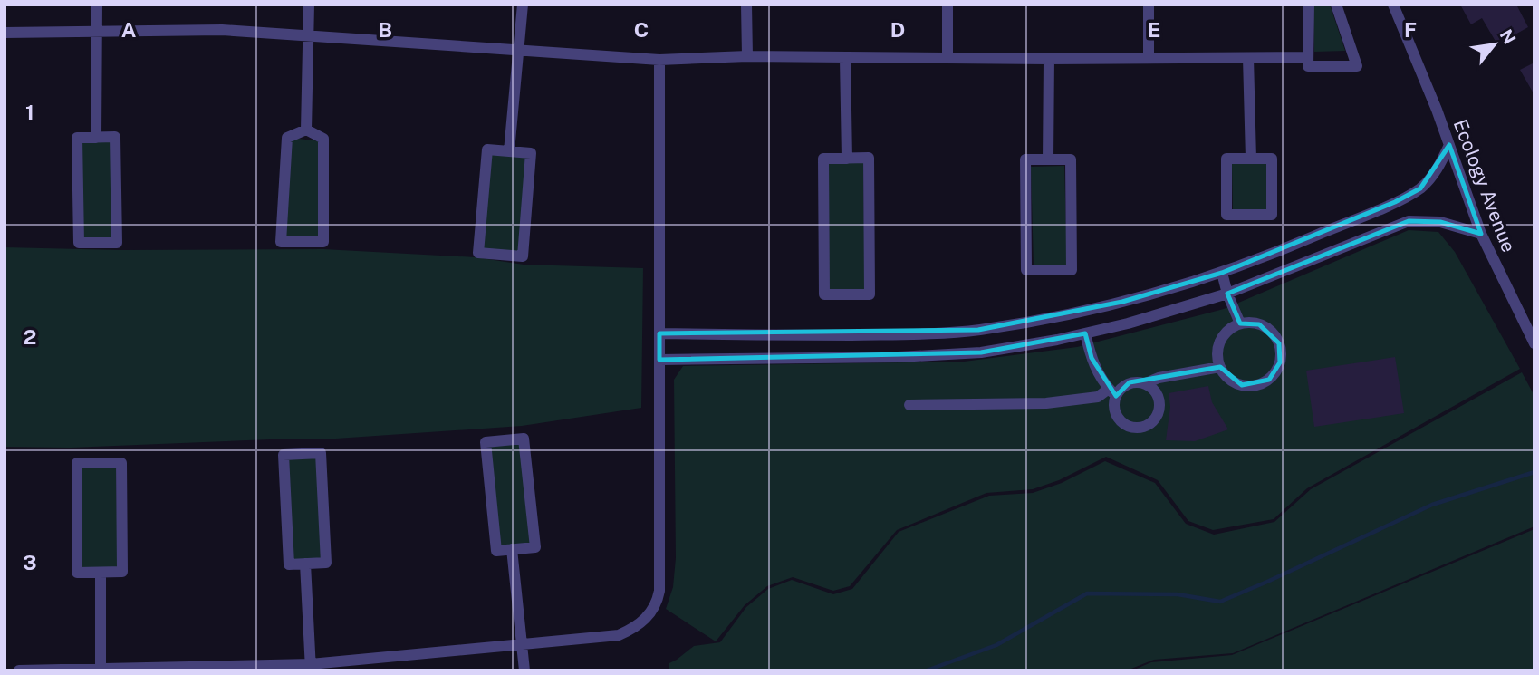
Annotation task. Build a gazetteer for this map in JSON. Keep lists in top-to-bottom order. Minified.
{"streets":{"street":["Ecology Avenue"]},"north":"top right","grid":{"columns":["A","B","C","D","E","F"],"rows":["1","2","3"]}}
